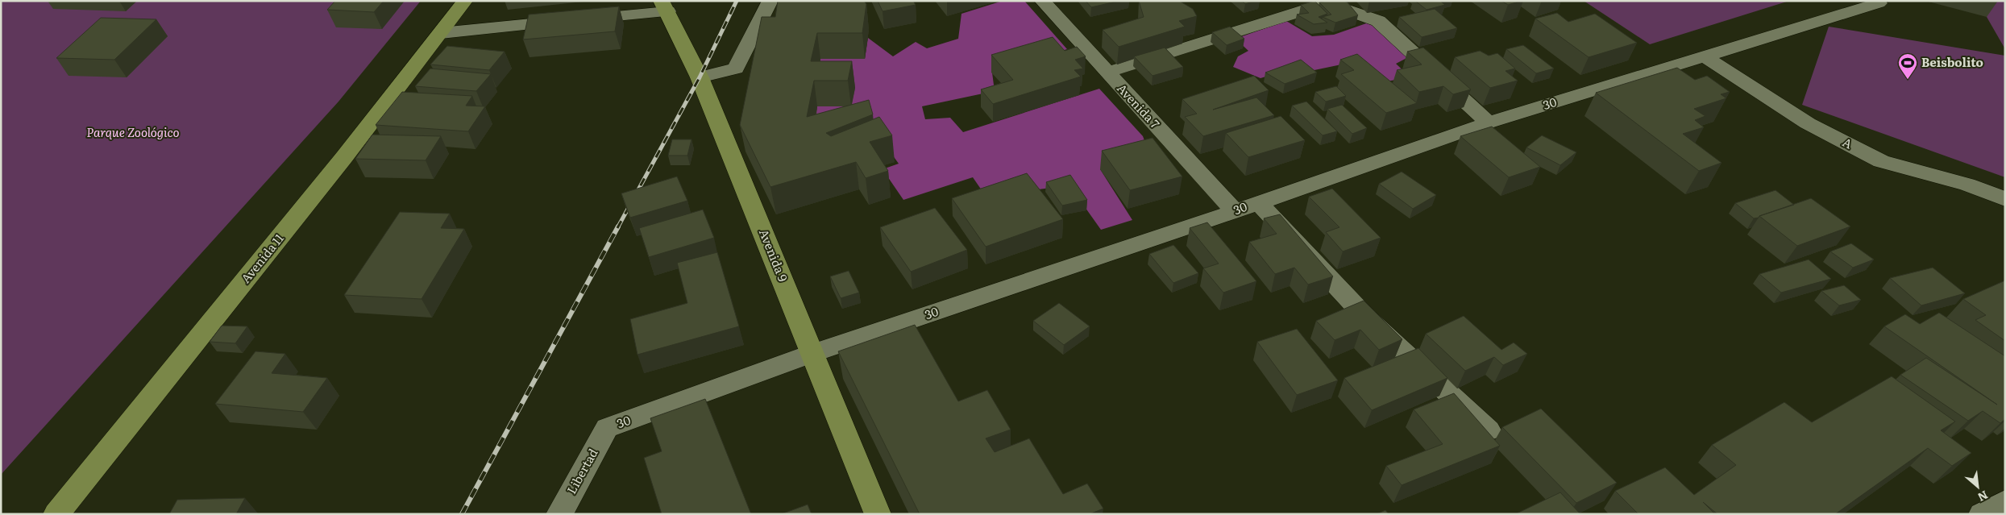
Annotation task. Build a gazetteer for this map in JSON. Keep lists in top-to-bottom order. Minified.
{"streets":{"main road":["Avenida 9","Avenida 11"],"street":["30","Avenida 7","A","Libertad"]},"crossings":[["30","Avenida 7"],["30","A"],["30","Avenida 9"],["30","Libertad"]],"parks":["Parque Zoológico"],"places":{"sports":["Beisbolito"]},"north":"bottom right"}
